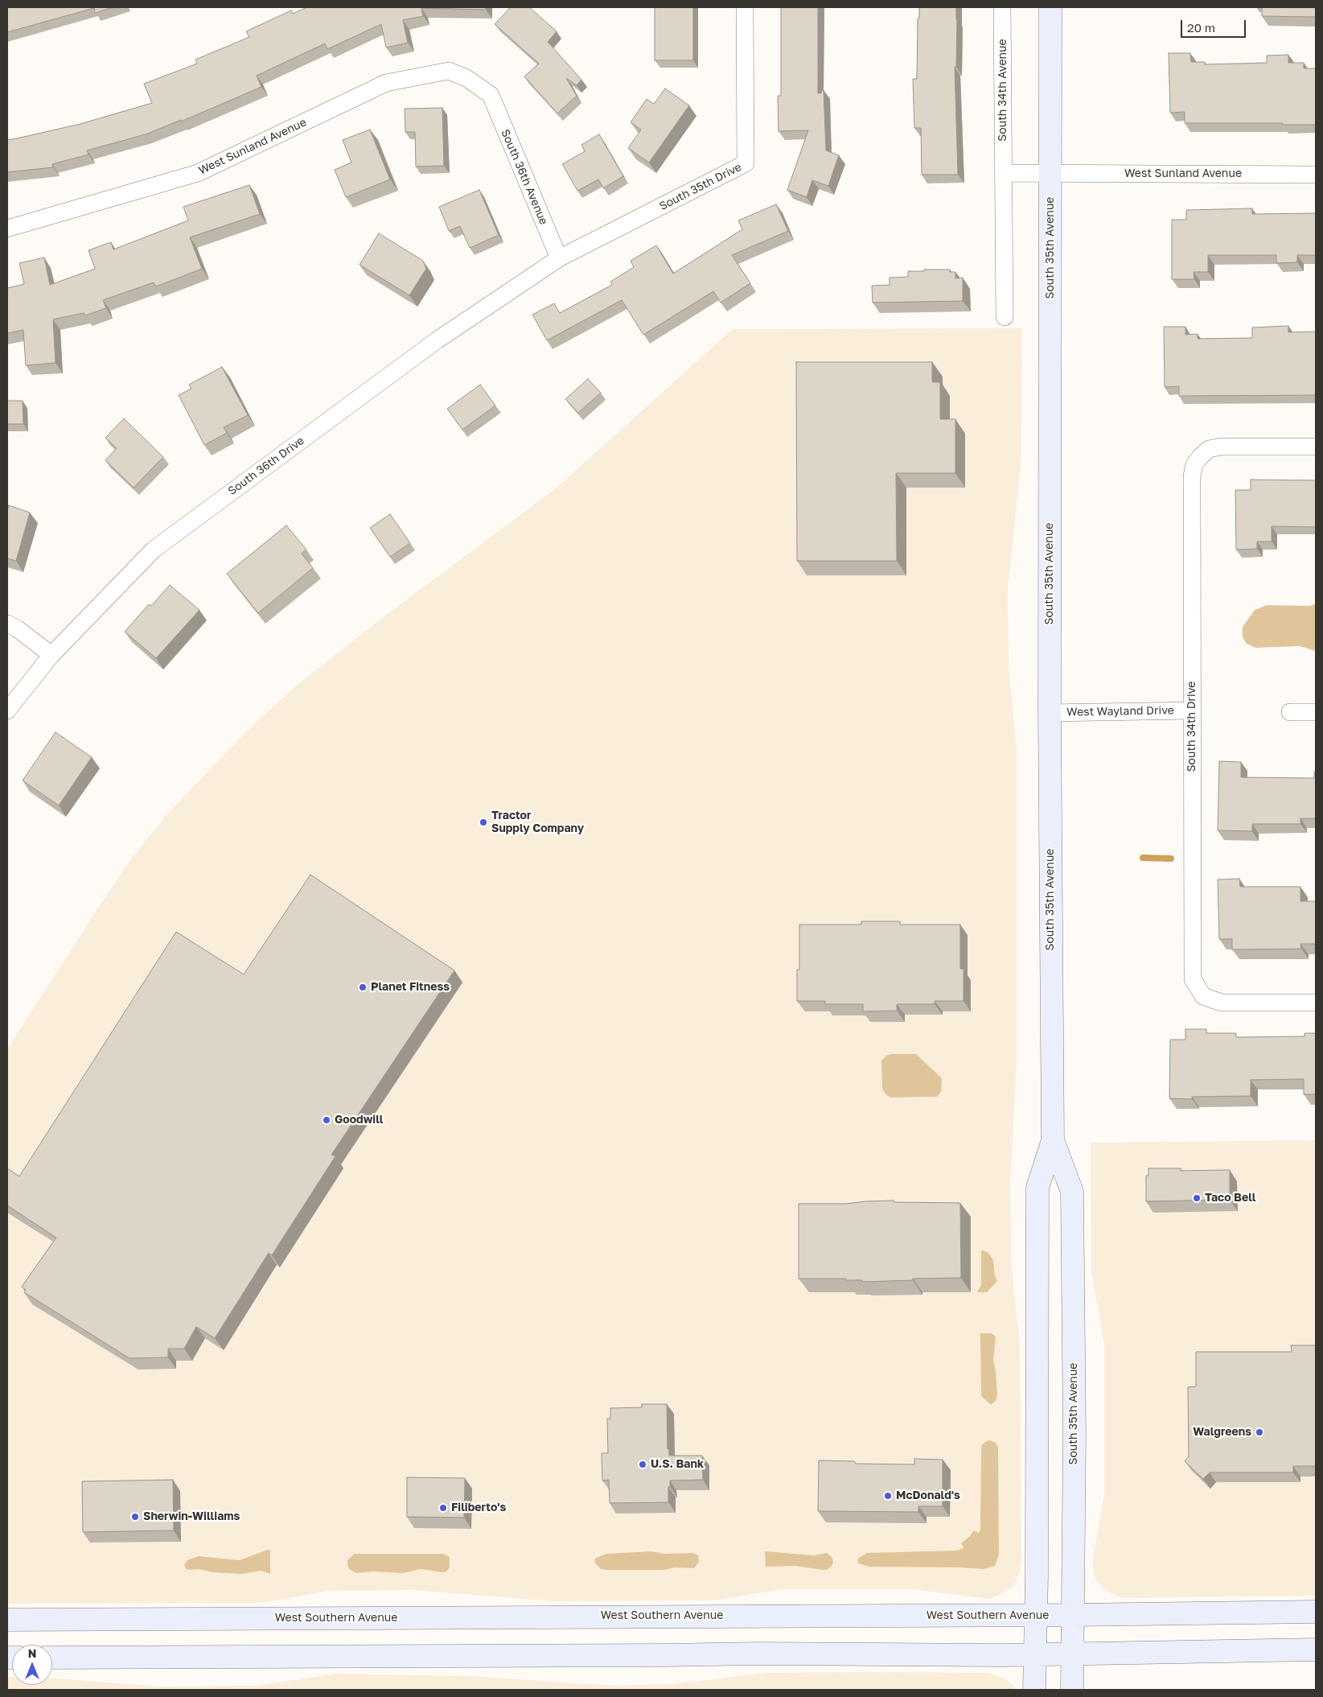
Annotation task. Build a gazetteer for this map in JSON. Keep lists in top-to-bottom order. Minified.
{"streets":{"main road":["South 35th Avenue","West Southern Avenue"],"street":["South 34th Avenue","West Sunland Avenue","South 36th Avenue","South 35th Drive","South 36th Drive","West Wayland Drive","South 34th Drive"]},"crossings":[["West Sunland Avenue","South 36th Avenue"],["West Sunland Avenue","South 35th Avenue"],["South 36th Avenue","South 35th Drive"],["South 36th Avenue","South 36th Drive"],["South 35th Drive","South 36th Drive"],["South 35th Avenue","West Wayland Drive"],["South 35th Avenue","West Southern Avenue"],["West Wayland Drive","South 34th Drive"]],"places":["Tractor Supply Company","Planet Fitness","Goodwill","Taco Bell","Walgreens","U.S. Bank","McDonald's","Filiberto's","Sherwin-Williams"],"scale_bar":"20 m","north":"top"}
